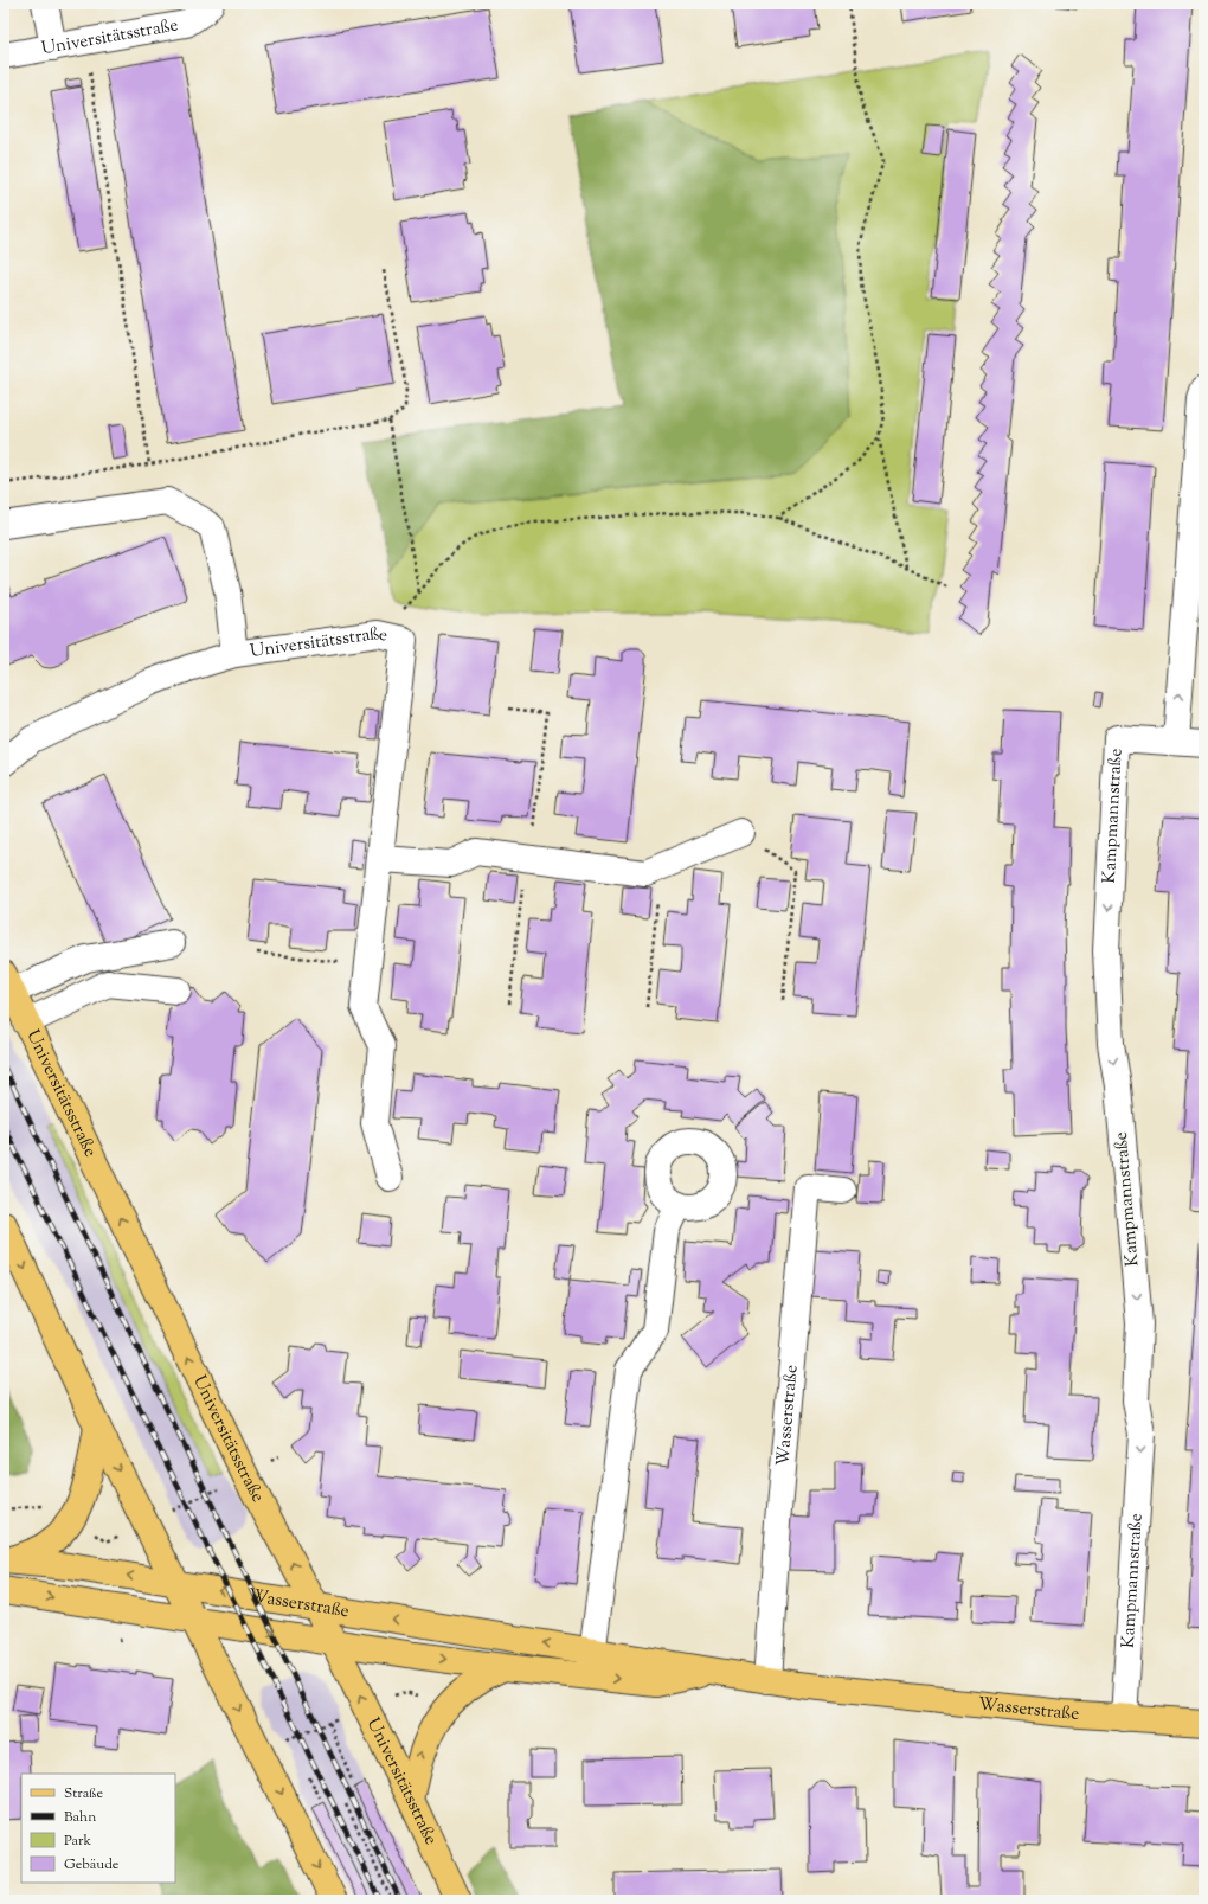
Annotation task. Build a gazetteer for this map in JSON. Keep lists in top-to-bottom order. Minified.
{"streets":{"main road":["Universitätsstraße","Wasserstraße"],"street":["Kampmannstraße"]},"crossings":[["Universitätsstraße","Wasserstraße"],["Kampmannstraße","Wasserstraße"]],"one_way":["Universitätsstraße","Kampmannstraße"],"legend":["Straße","Bahn","Park","Gebäude"]}
